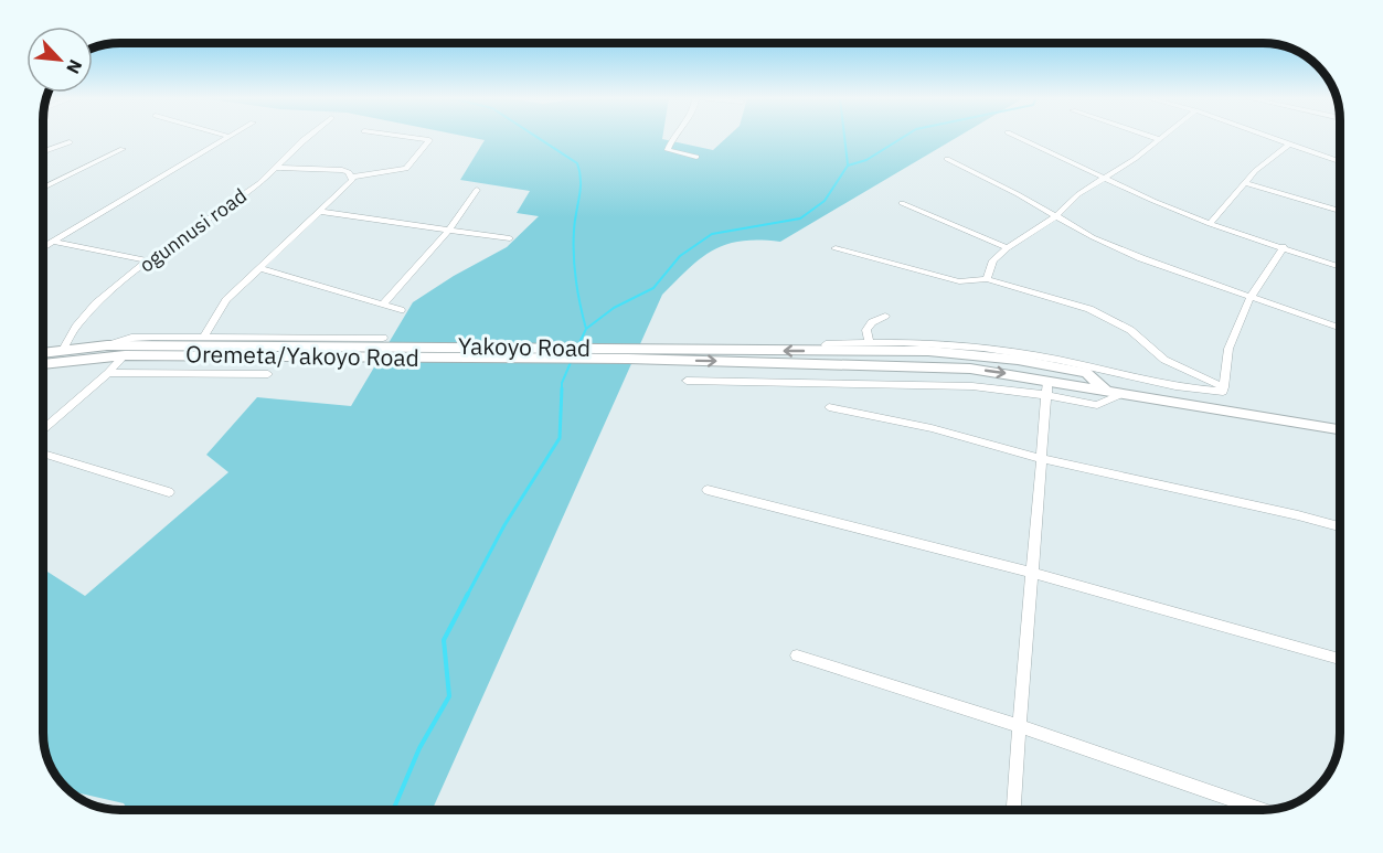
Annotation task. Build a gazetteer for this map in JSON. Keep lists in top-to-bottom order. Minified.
{"streets":{"main road":["Yakoyo Road","Oremeta/Yakoyo Road"],"street":["ogunnusi road"]},"crossings":[["ogunnusi road","Yakoyo Road"],["Yakoyo Road","Oremeta/Yakoyo Road"]],"one_way":["Yakoyo Road","Oremeta/Yakoyo Road"],"north":"bottom right"}
